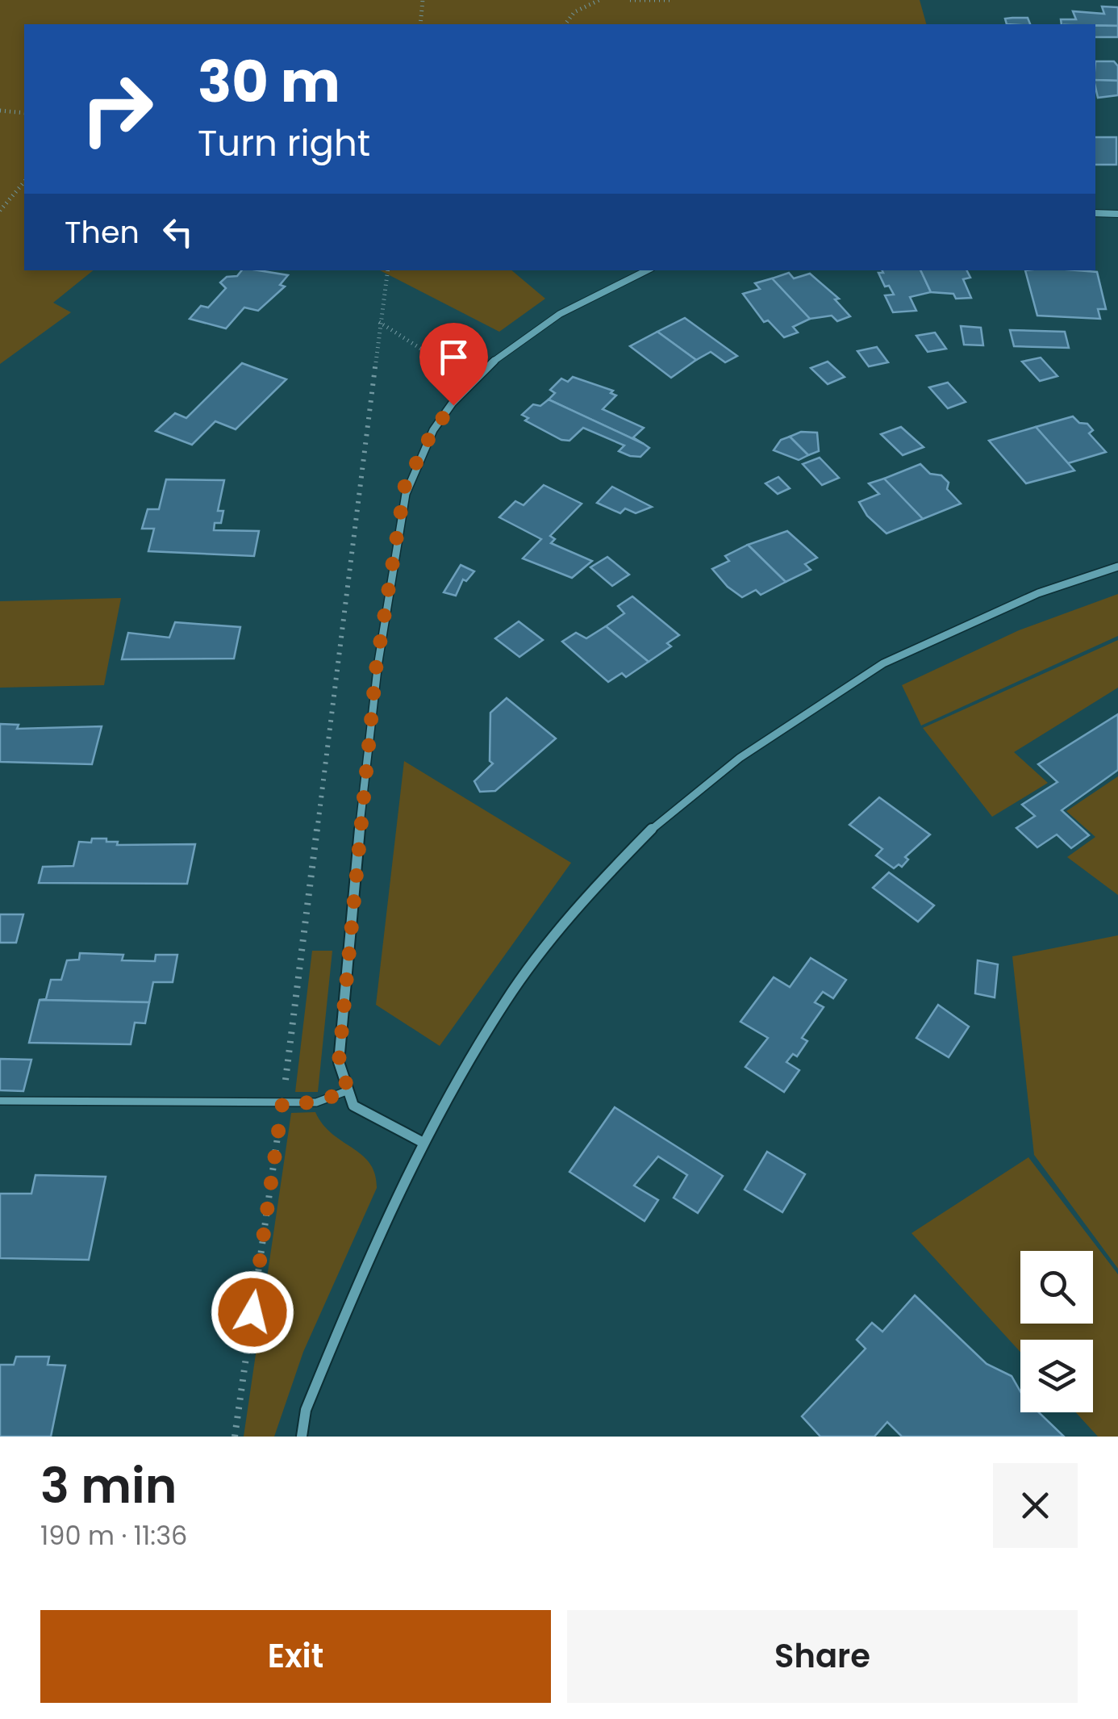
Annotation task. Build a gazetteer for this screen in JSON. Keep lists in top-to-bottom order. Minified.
{"page":{"turn":["30 m","Turn right"],"then":"Then","heading":["3 min","190 m · 11:36"],"buttons":["Exit","Share"]}}
